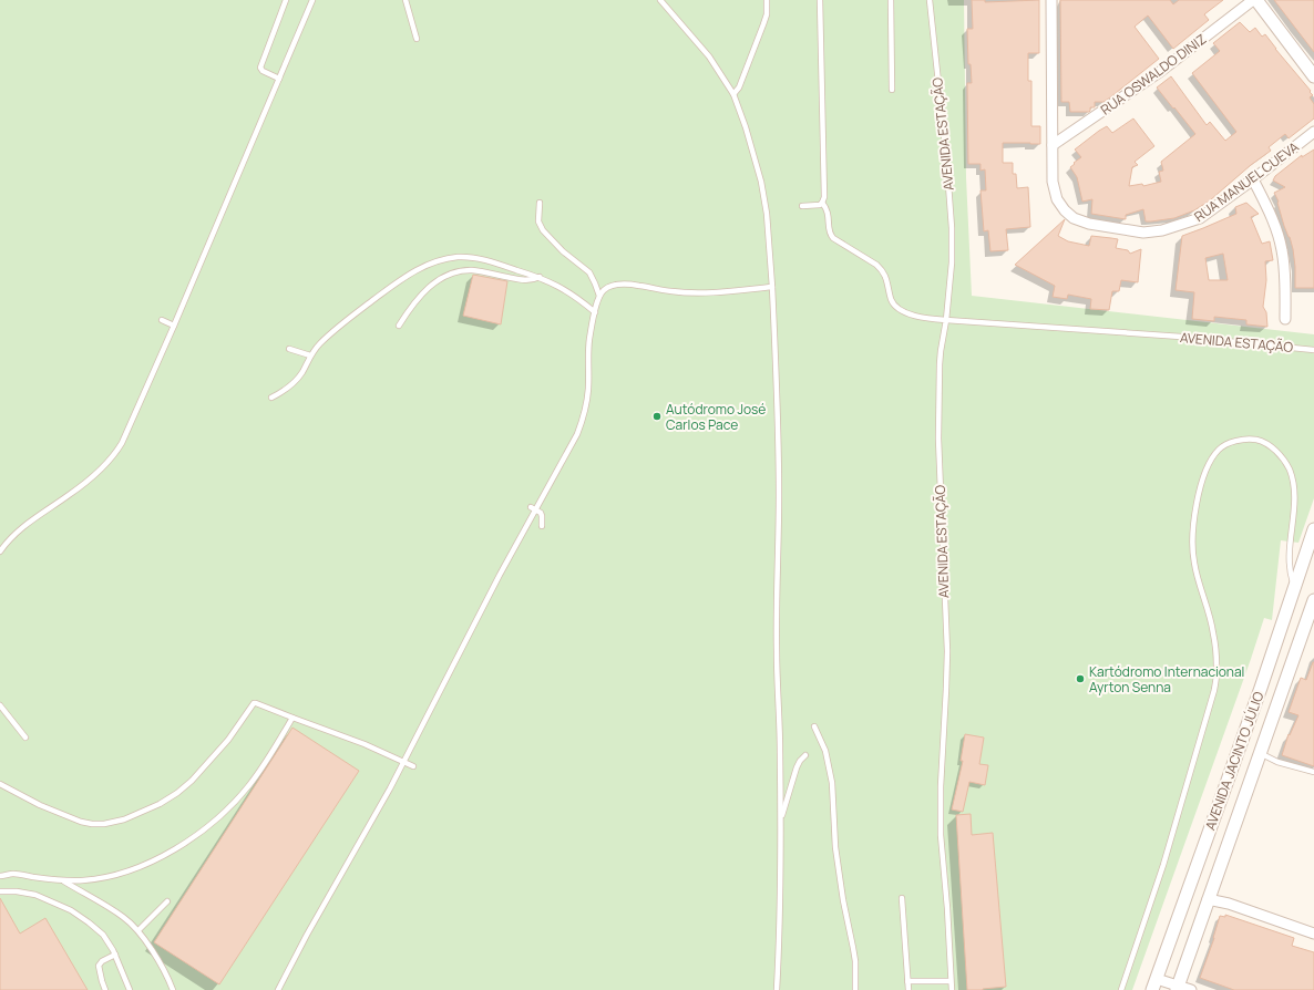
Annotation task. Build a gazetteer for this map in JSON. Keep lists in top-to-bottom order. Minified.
{"streets":{"street":["RUA OSWALDO DINIZ","RUA MANUEL CUEVA","AVENIDA JACINTO JÚLIO"],"lane":["AVENIDA ESTAÇÃO"]},"crossings":[["RUA OSWALDO DINIZ","RUA MANUEL CUEVA"]],"places":["Autódromo José Carlos Pace","Kartódromo Internacional Ayrton Senna"]}
